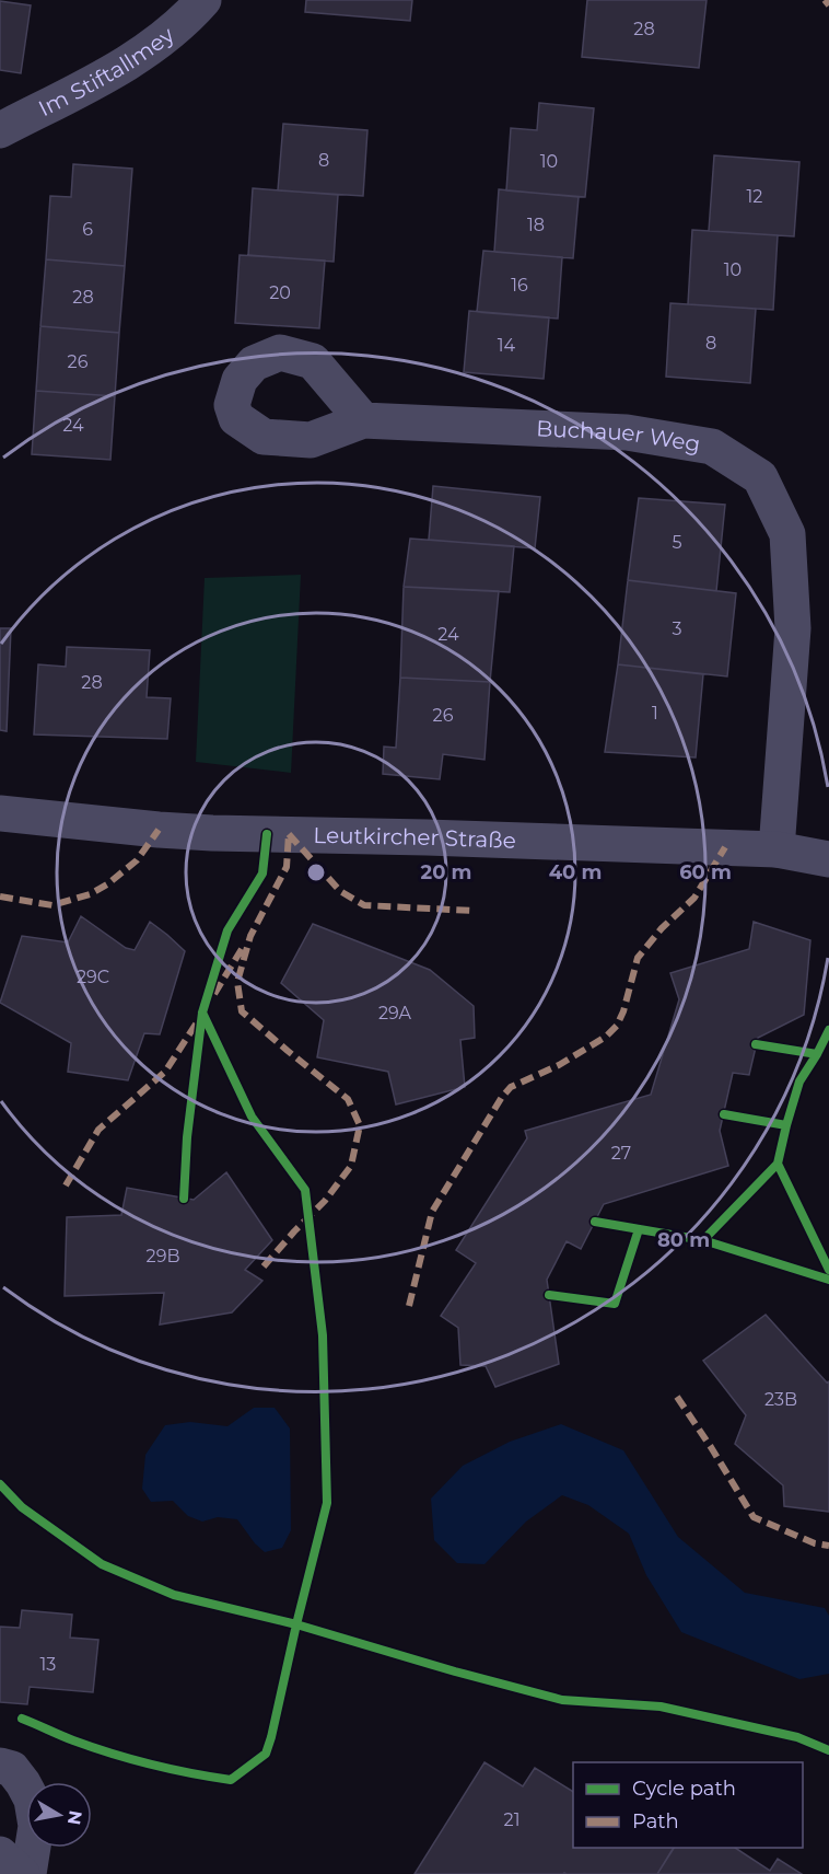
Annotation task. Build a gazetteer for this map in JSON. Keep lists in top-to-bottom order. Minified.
{"streets":{"street":["Im Stiftallmey","Buchauer Weg","Leutkircher Straße"]},"crossings":[["Buchauer Weg","Leutkircher Straße"]],"house_numbers":["28","8","10","12","18","6","10","16","20","28","8","14","26","24","5","3","24","28","1","26","29C","29A","27","29B","23B","13","21"],"legend":["Cycle path","Path"],"north":"right","rings":["20 m","40 m","60 m","80 m"]}
